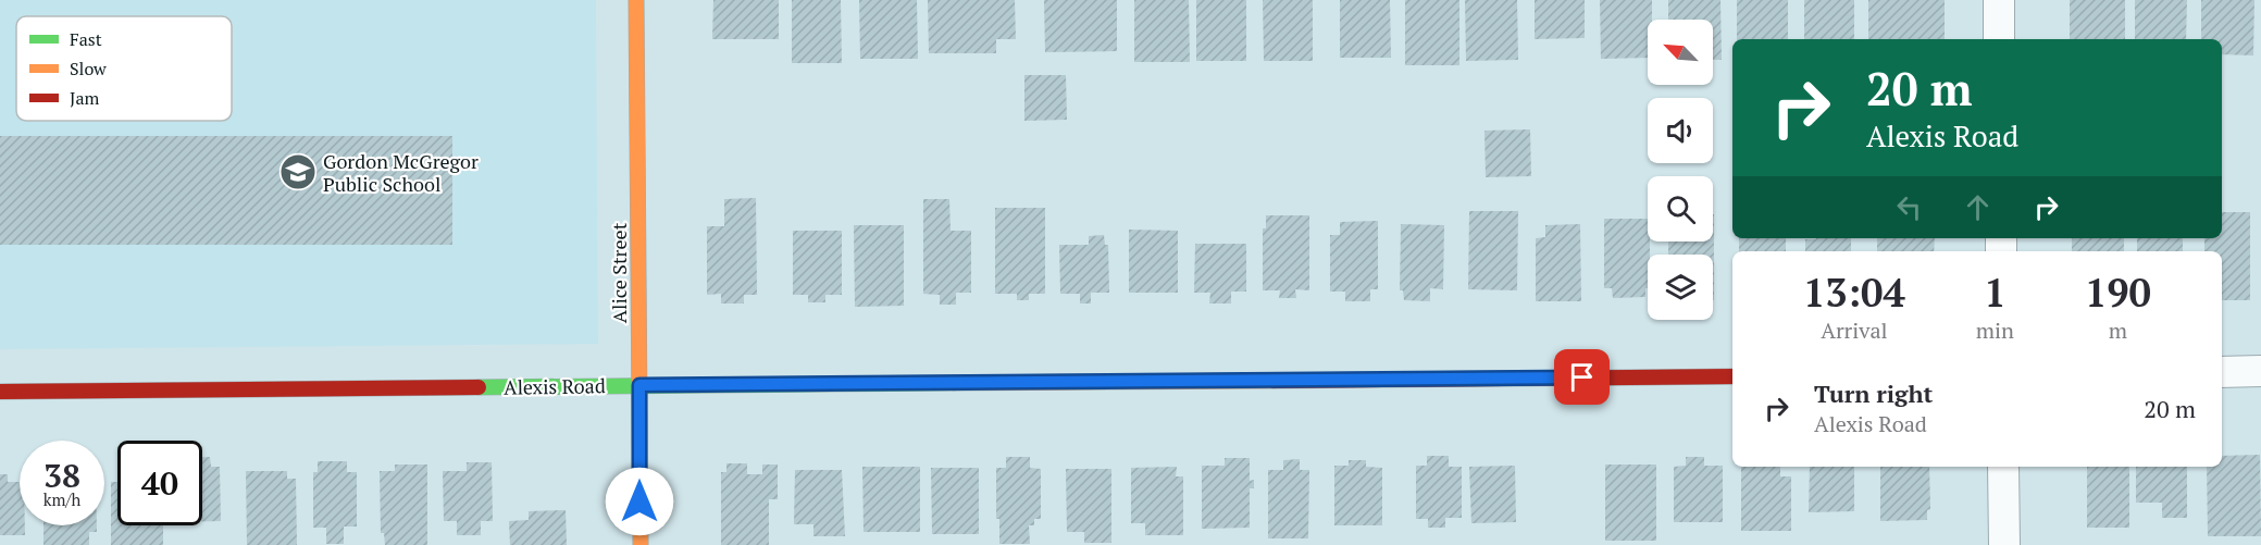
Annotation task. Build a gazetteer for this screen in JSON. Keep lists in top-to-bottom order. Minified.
{"streets":{"street":["Alice Street","Alexis Road"]},"crossings":[["Alice Street","Alexis Road"]],"places":{"school or university":["Gordon McGregor Public School"]},"legend":["Fast","Slow","Jam"],"north":"top left","page":{"turn":["20 m","Alexis Road"],"eta":["13:04","Arrival","1","min","190","m"],"list":[{"name":"Turn right","note":"Alexis Road","value":"20 m"}],"speed":"38 km/h","limit":"40"}}
